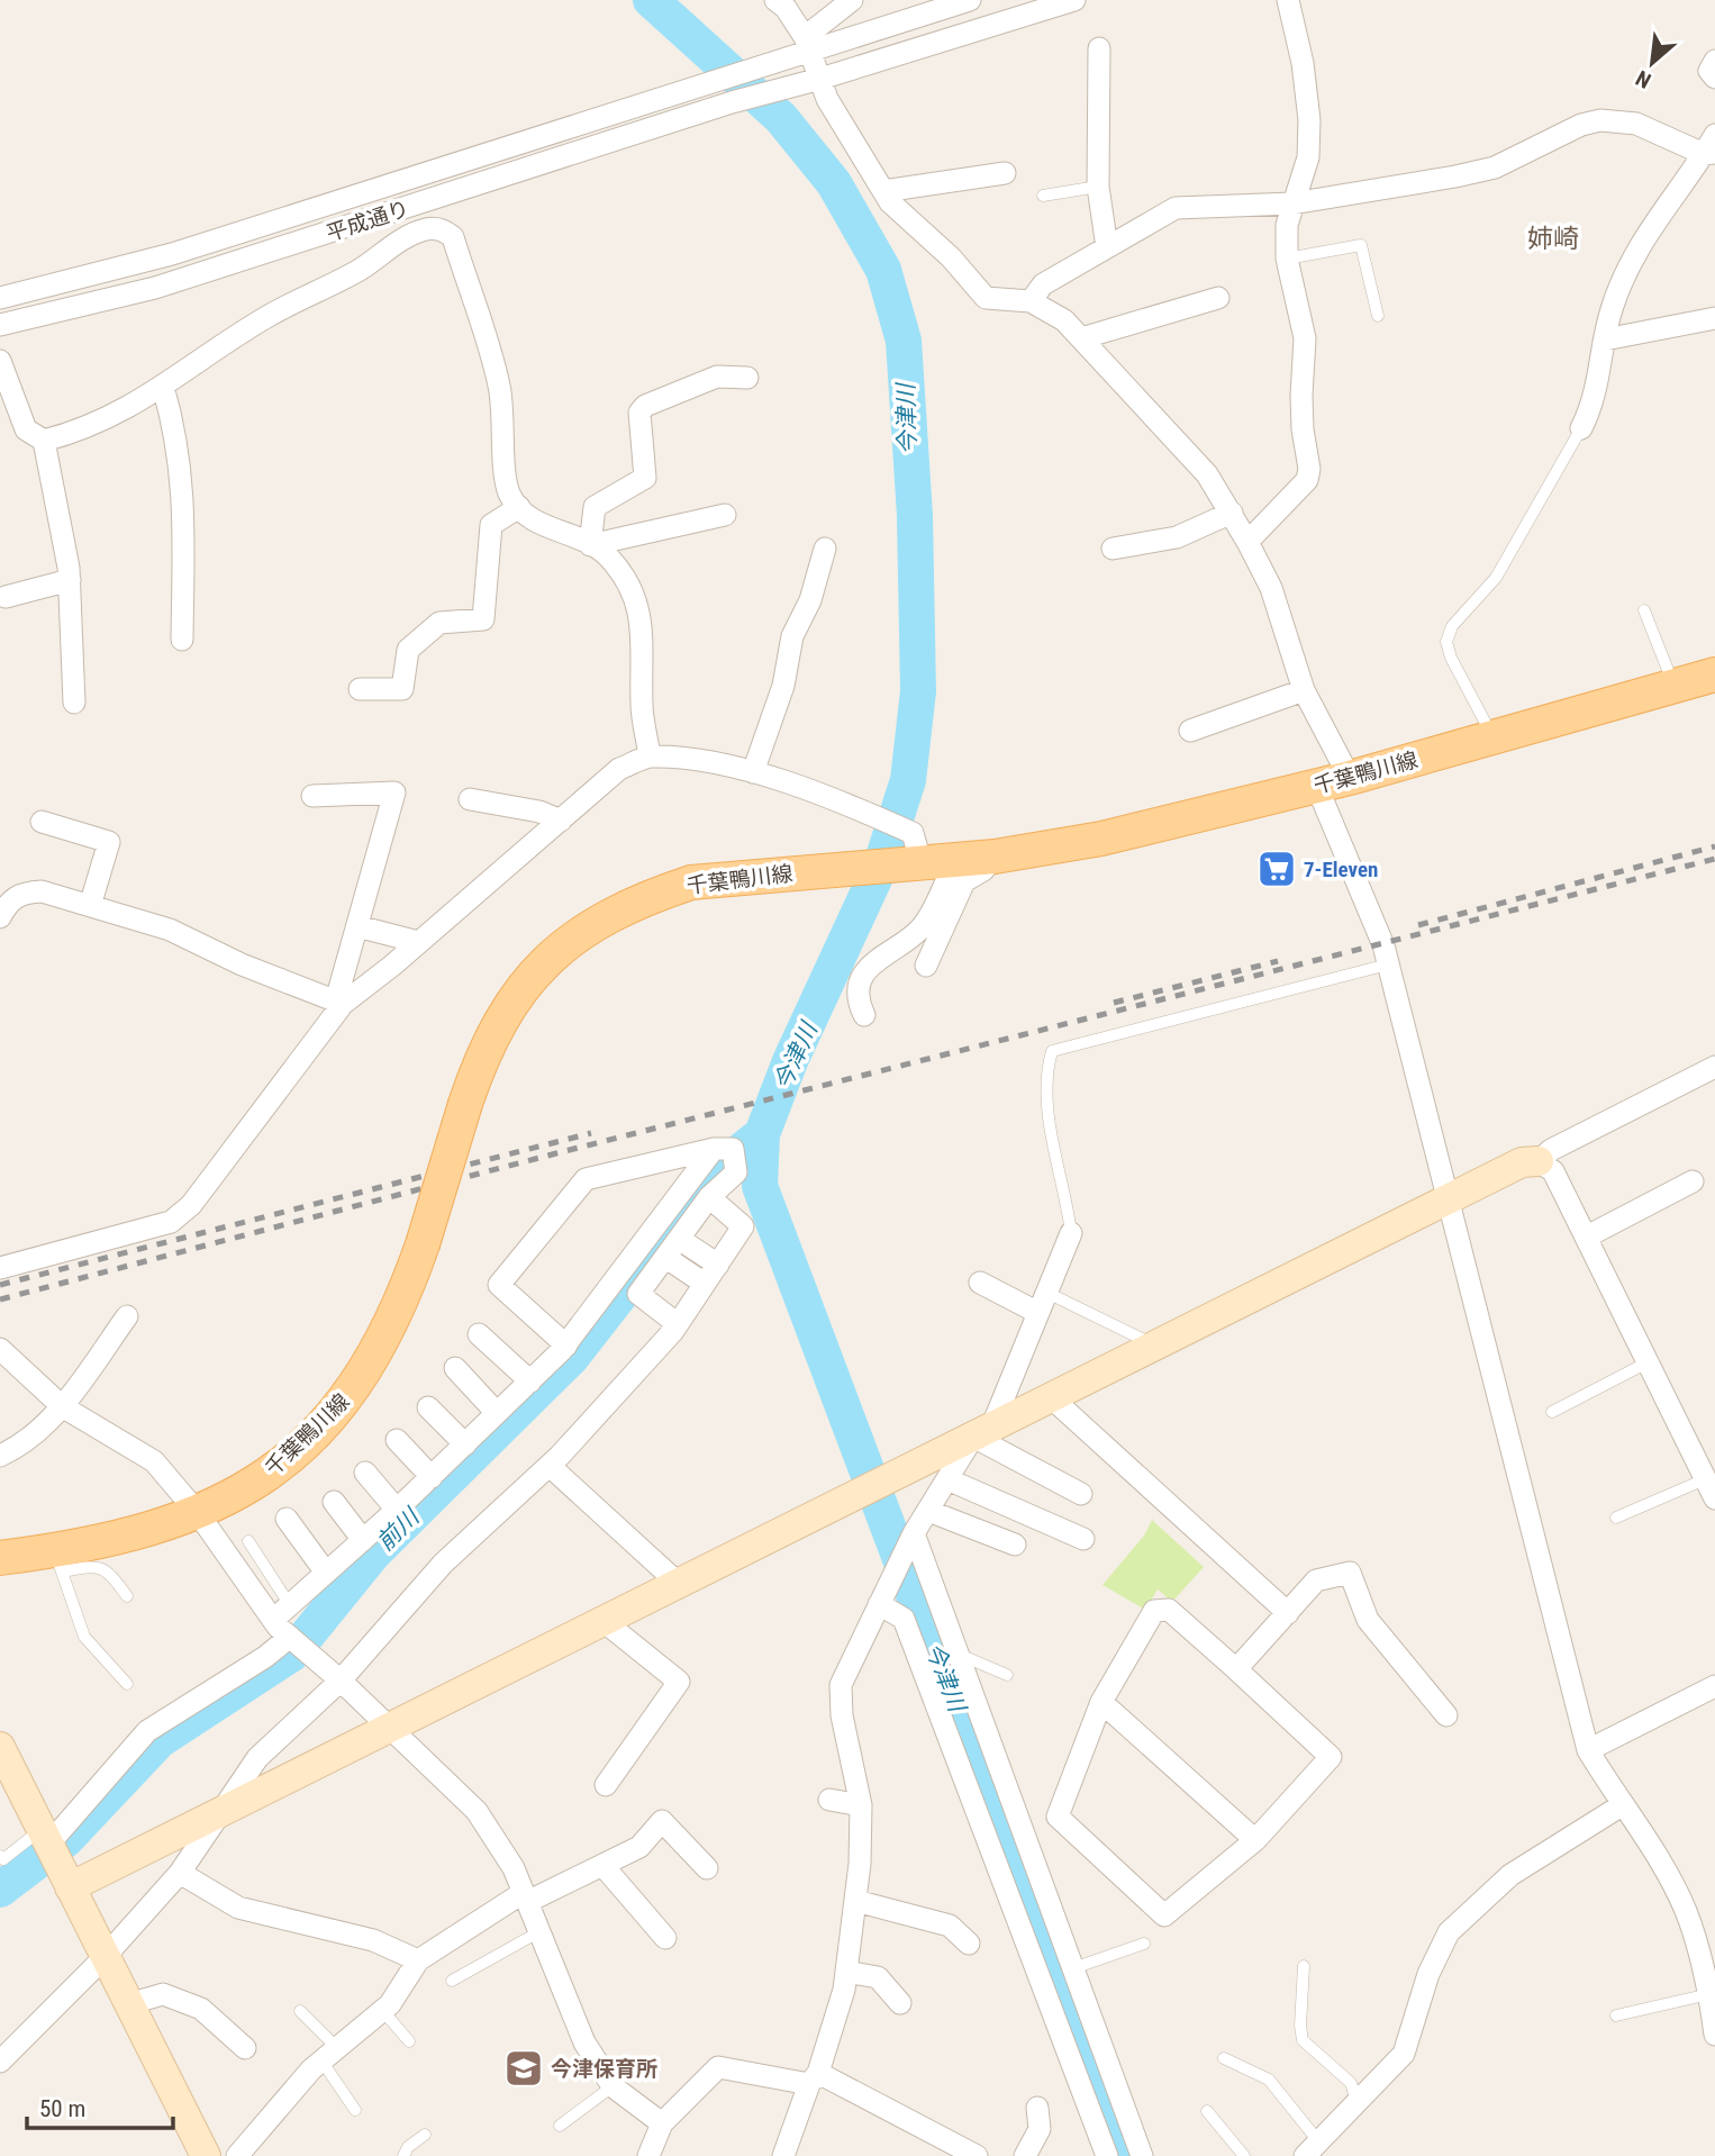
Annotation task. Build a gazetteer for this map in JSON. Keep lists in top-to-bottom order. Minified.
{"streets":{"main road":["千葉鴨川線"],"street":["平成通り"]},"districts":["姉崎"],"water":["今津川","前川"],"places":{"supermarket":["7-Eleven"],"school or university":["今津保育所"]},"scale_bar":"50 m","north":"bottom left"}
